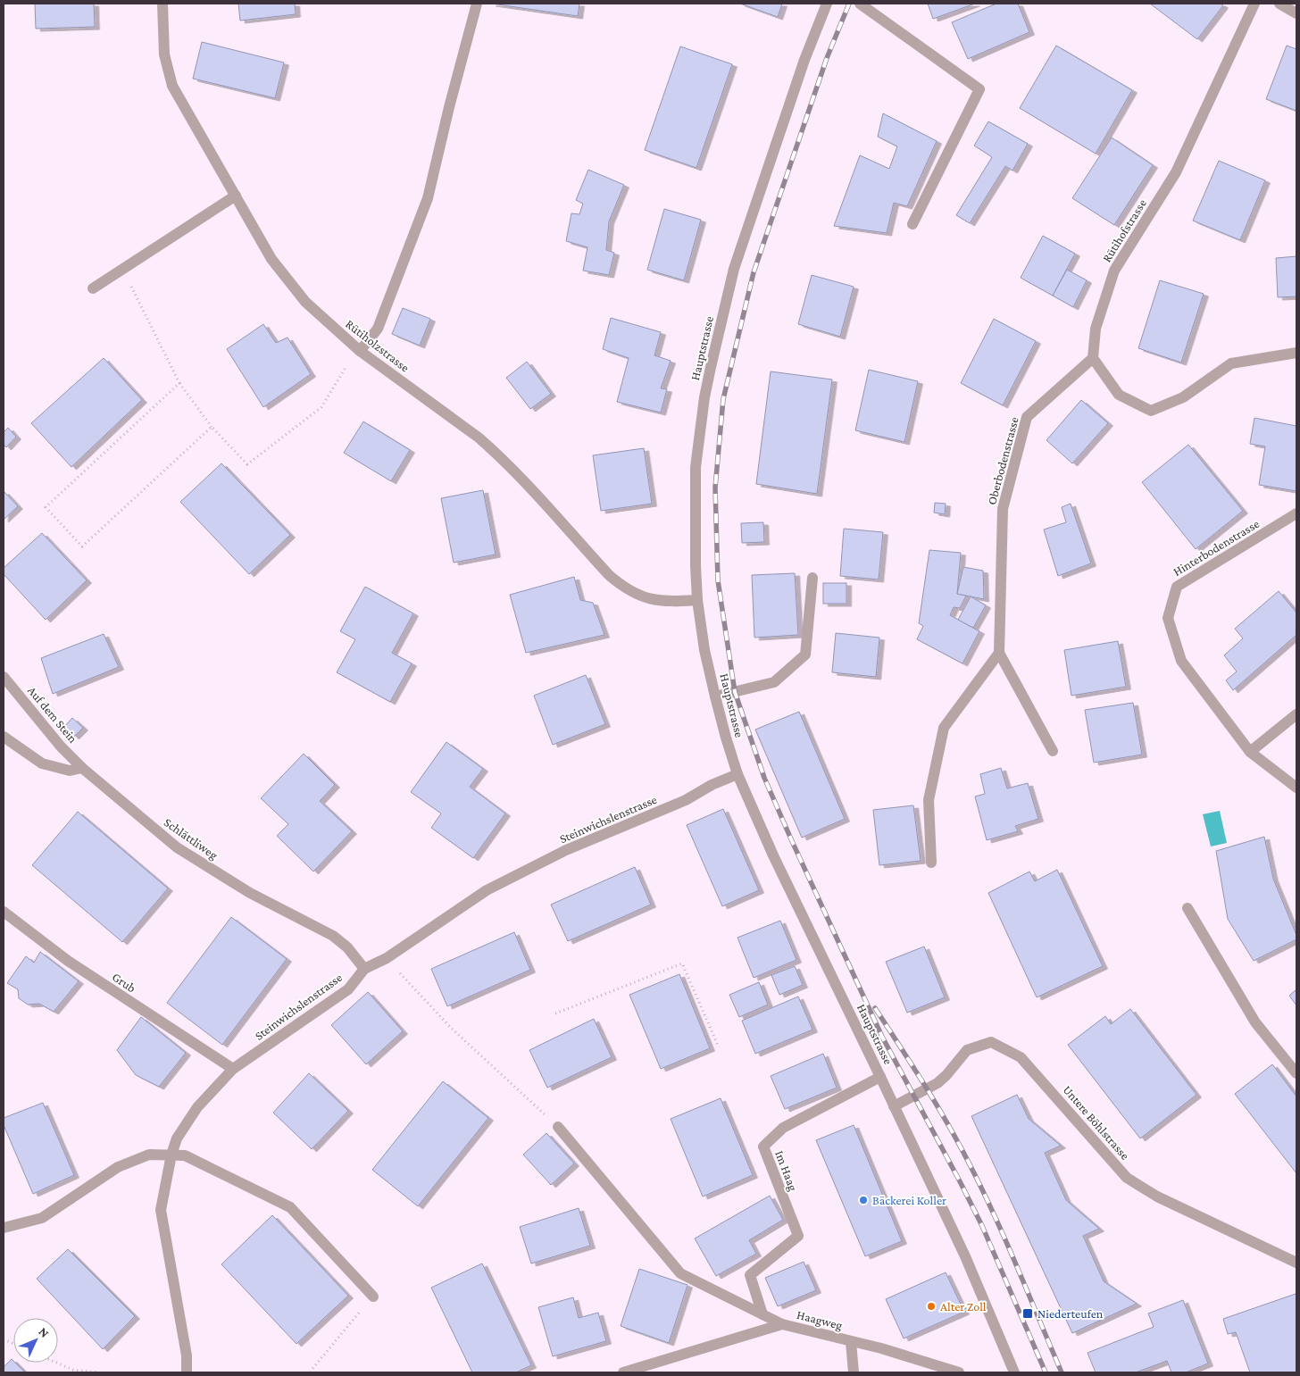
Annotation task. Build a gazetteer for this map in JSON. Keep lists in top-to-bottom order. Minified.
{"streets":{"street":["Rütihofstrasse","Rütiholzstrasse","Hauptstrasse","Oberbodenstrasse","Hinterbodenstrasse","Auf dem Stein","Steinwichslenstrasse","Schlättliweg","Grub","Untere Böhlstrasse","Im Haag","Haagweg"]},"crossings":[["Rütihofstrasse","Oberbodenstrasse"],["Rütiholzstrasse","Hauptstrasse"],["Hauptstrasse","Steinwichslenstrasse"],["Hauptstrasse","Untere Böhlstrasse"],["Hauptstrasse","Im Haag"],["Auf dem Stein","Schlättliweg"],["Steinwichslenstrasse","Schlättliweg"],["Steinwichslenstrasse","Grub"]],"places":{"other":["Bäckerei Koller","Alter Zoll"],"transit":["Niederteufen"]},"north":"top right"}
